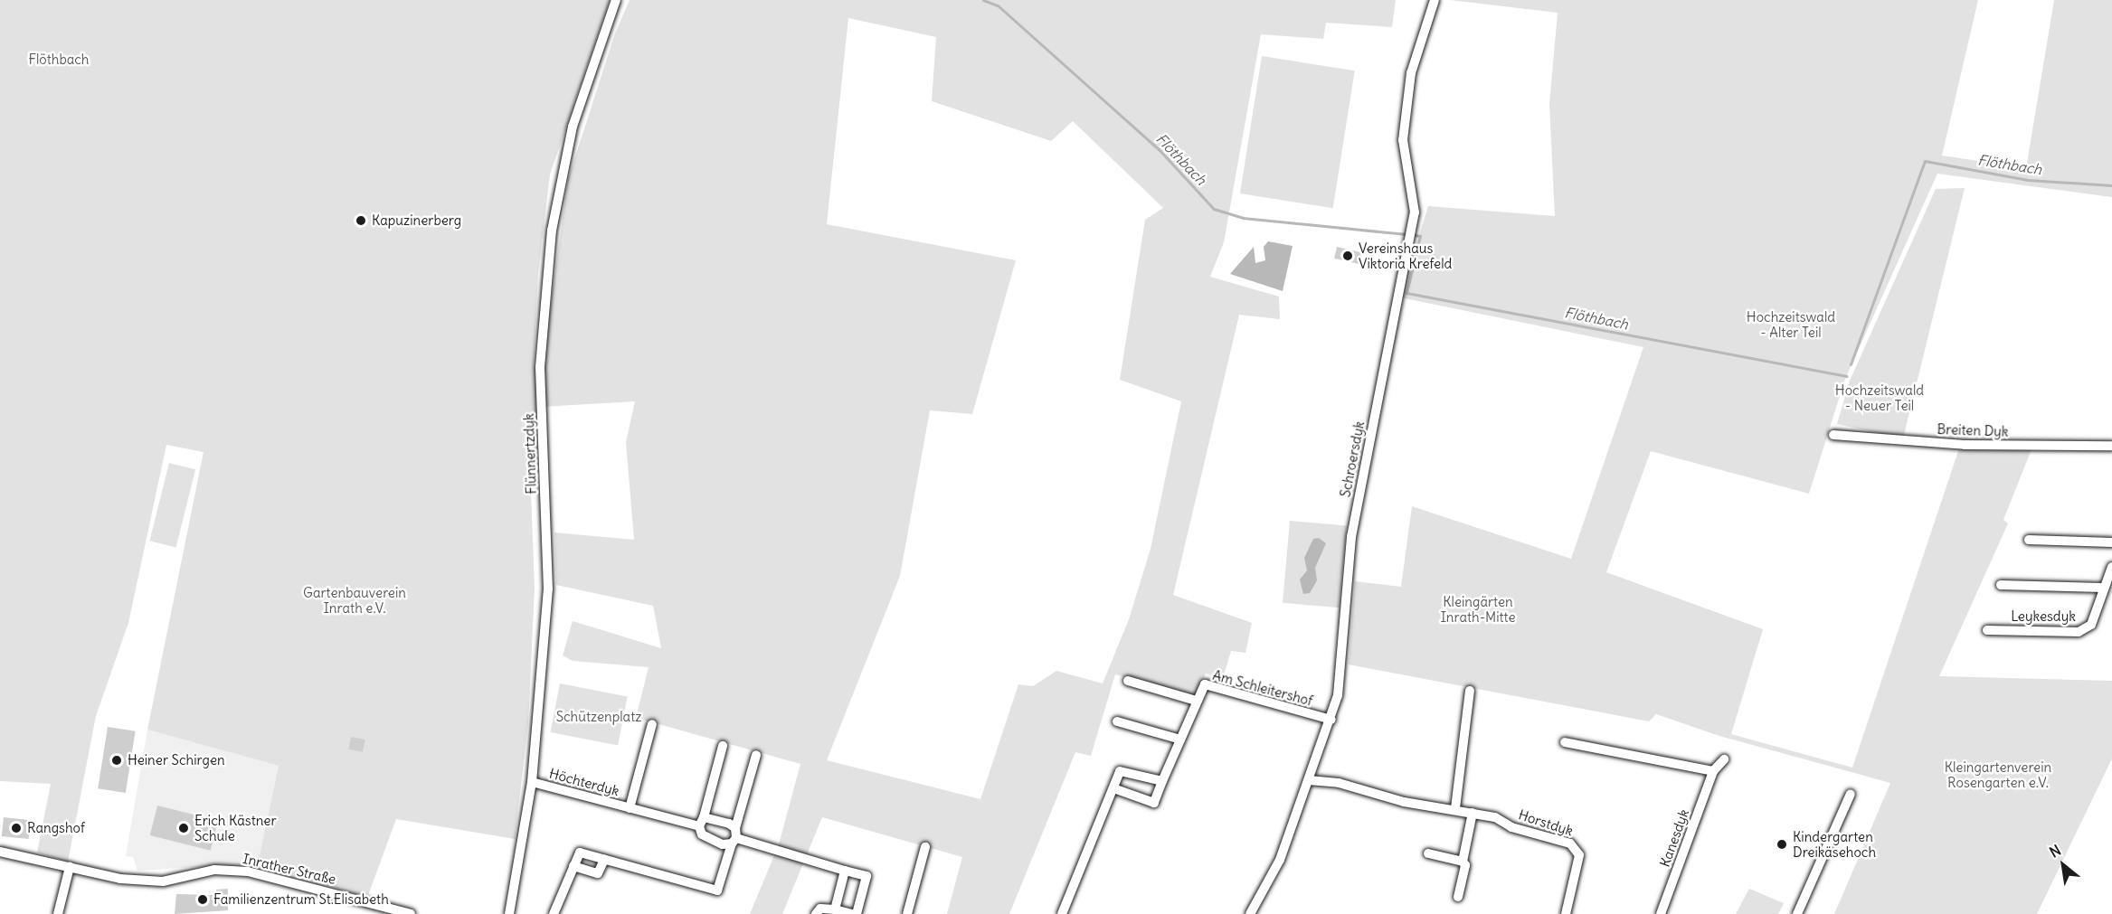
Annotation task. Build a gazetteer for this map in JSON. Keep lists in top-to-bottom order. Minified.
{"streets":{"street":["Breiten Dyk","Flünnertzdyk","Schroersdyk","Leykesdyk","Am Schleitershof","Höchterdyk","Horstdyk","Kanesdyk","Inrather Straße"]},"crossings":[["Flünnertzdyk","Höchterdyk"],["Schroersdyk","Am Schleitershof"],["Schroersdyk","Horstdyk"]],"water":["Flöthbach"],"parks":["Flöthbach","Hochzeitswald - Alter Teil","Hochzeitswald - Neuer Teil","Gartenbauverein Inrath e.V.","Kleingärten Inrath-Mitte","Schützenplatz","Kleingartenverein Rosengarten e.V."],"places":["Kapuzinerberg","Vereinshaus Viktoria Krefeld","Heiner Schirgen","Rangshof","Erich Kästner Schule","Kindergarten Dreikäsehoch","Familienzentrum St.Elisabeth"],"north":"top left"}
